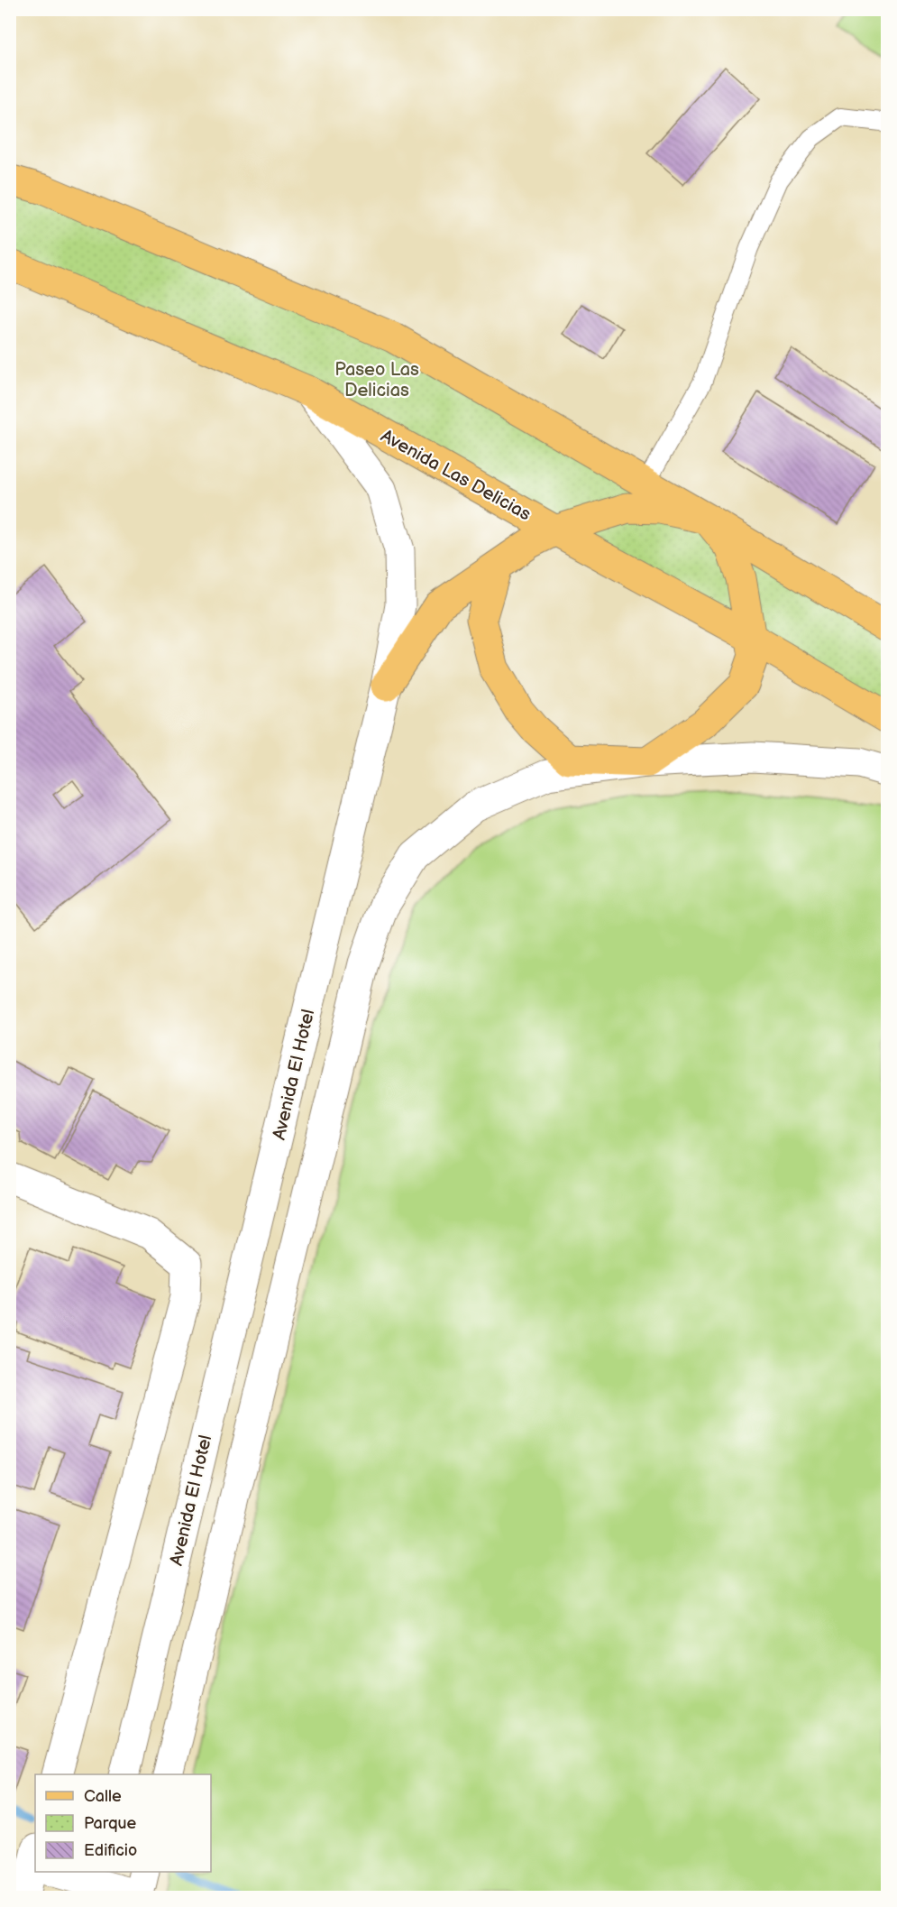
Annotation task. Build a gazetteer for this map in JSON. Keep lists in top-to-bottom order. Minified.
{"streets":{"main road":["Avenida Las Delicias"],"street":["Avenida El Hotel"]},"crossings":[["Avenida Las Delicias","Avenida El Hotel"]],"parks":["Paseo Las Delicias"],"legend":["Calle","Parque","Edificio"]}
